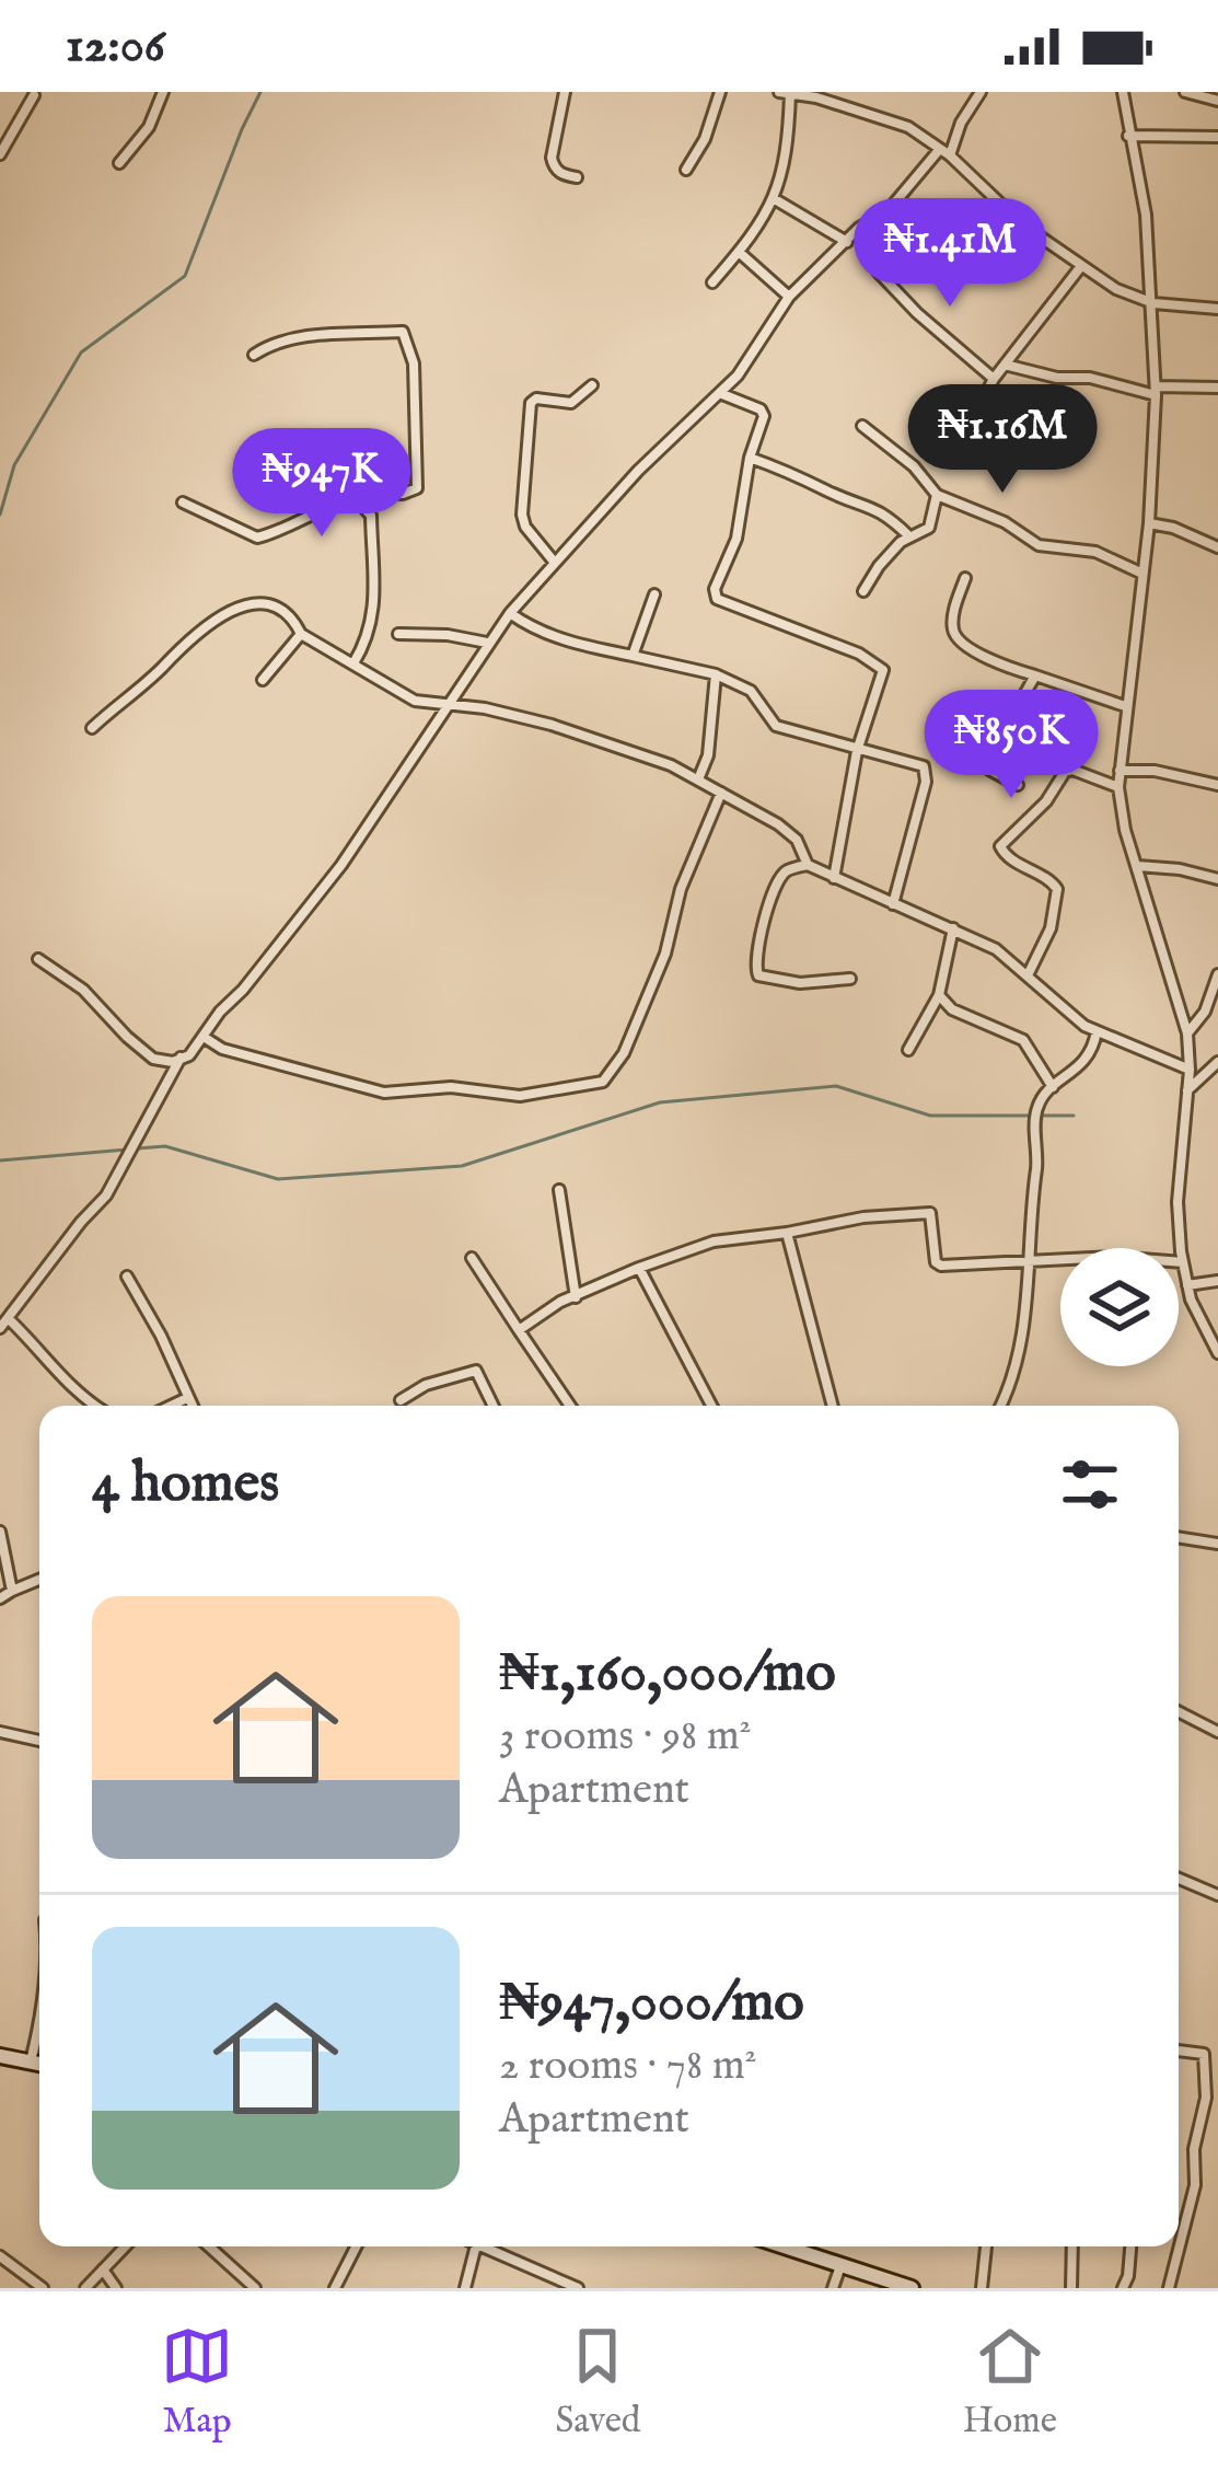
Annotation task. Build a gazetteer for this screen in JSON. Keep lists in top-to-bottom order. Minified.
{"page":{"status":"12:06","price":["₦1.41M","₦1.16M","₦947K","₦850K"],"heading":"4 homes","list":[{"name":"₦1,160,000/mo","note":"3 rooms · 98 m² · Apartment"},{"name":"₦947,000/mo","note":"2 rooms · 78 m² · Apartment"}],"tabs":["Map","Saved","Home"]}}
